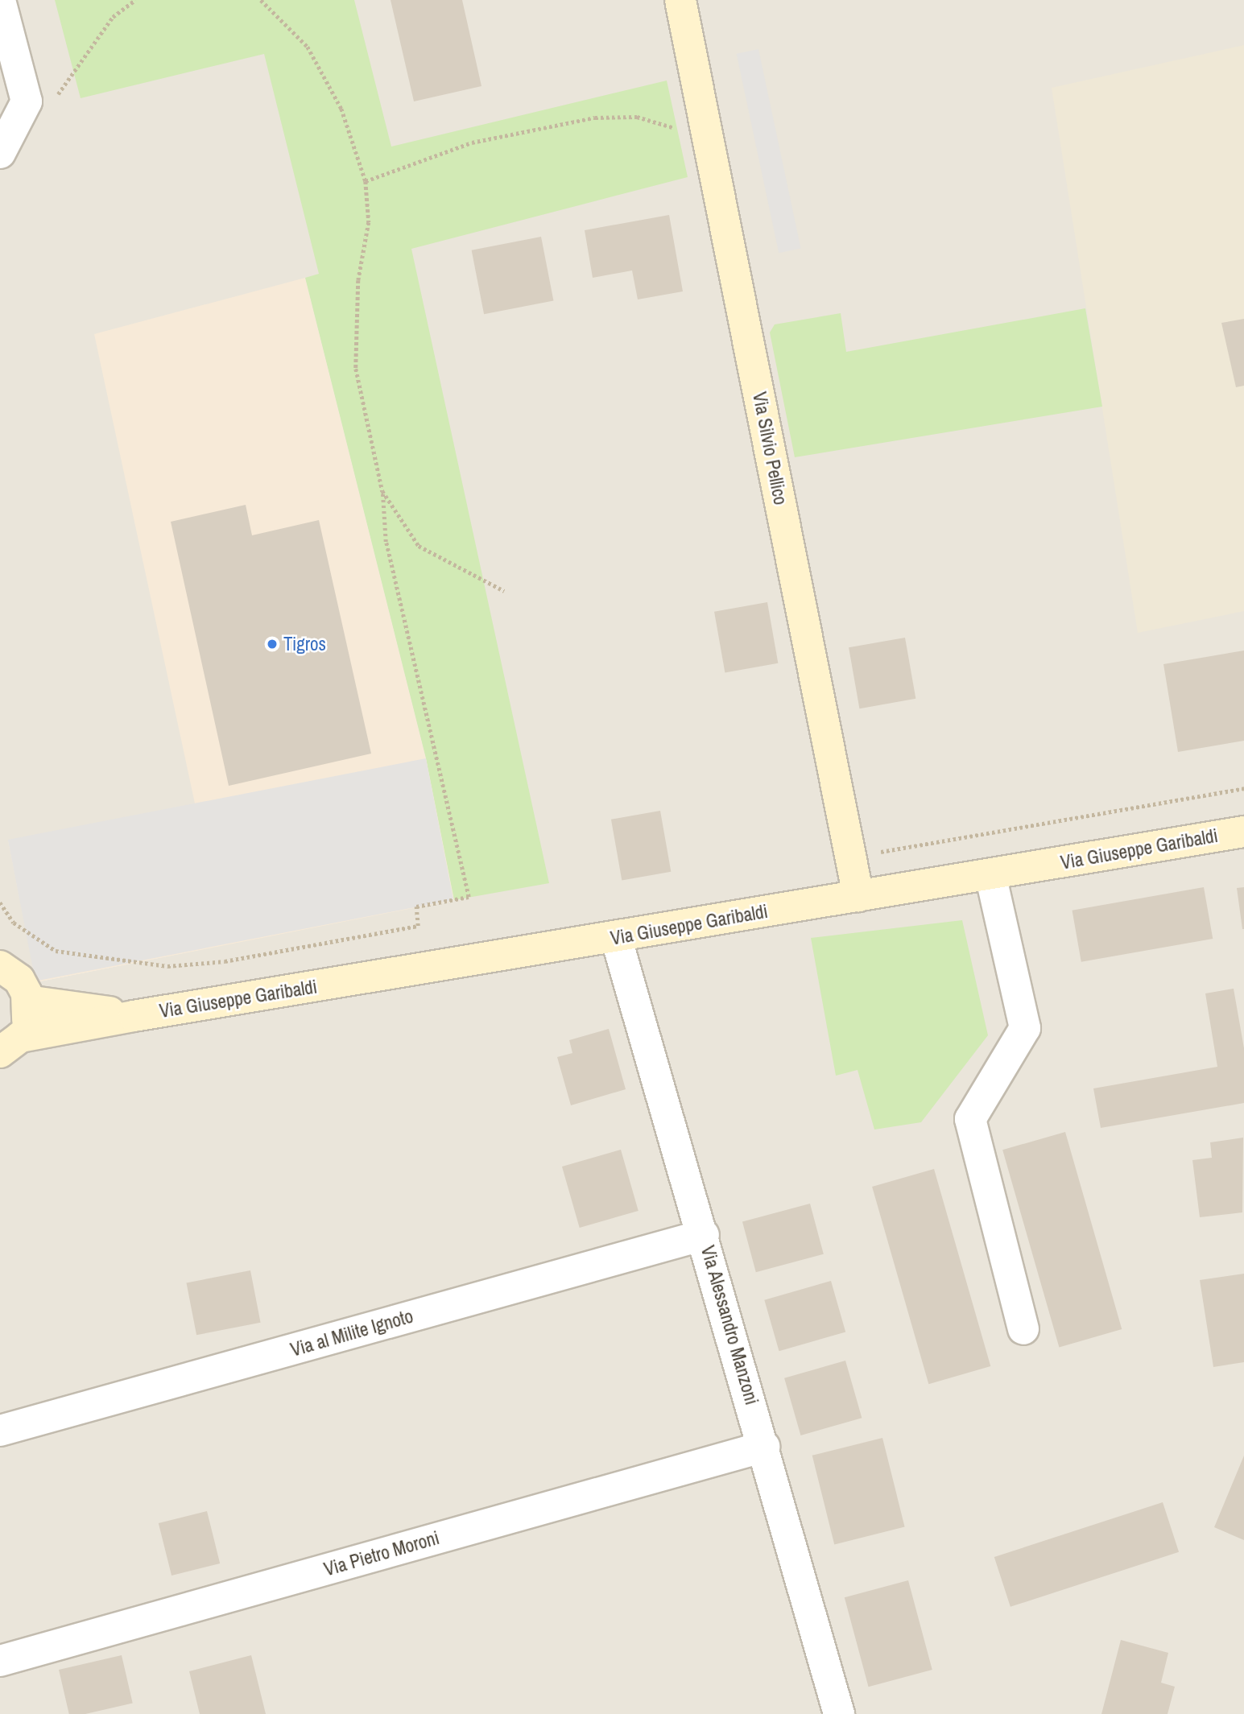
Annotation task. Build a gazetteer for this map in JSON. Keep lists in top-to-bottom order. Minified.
{"streets":{"street":["Via Silvio Pellico","Via Giuseppe Garibaldi","Via Alessandro Manzoni","Via al Milite Ignoto","Via Pietro Moroni"]},"crossings":[["Via Silvio Pellico","Via Giuseppe Garibaldi"],["Via Giuseppe Garibaldi","Via Alessandro Manzoni"],["Via Alessandro Manzoni","Via al Milite Ignoto"],["Via Alessandro Manzoni","Via Pietro Moroni"]],"places":["Tigros"]}
